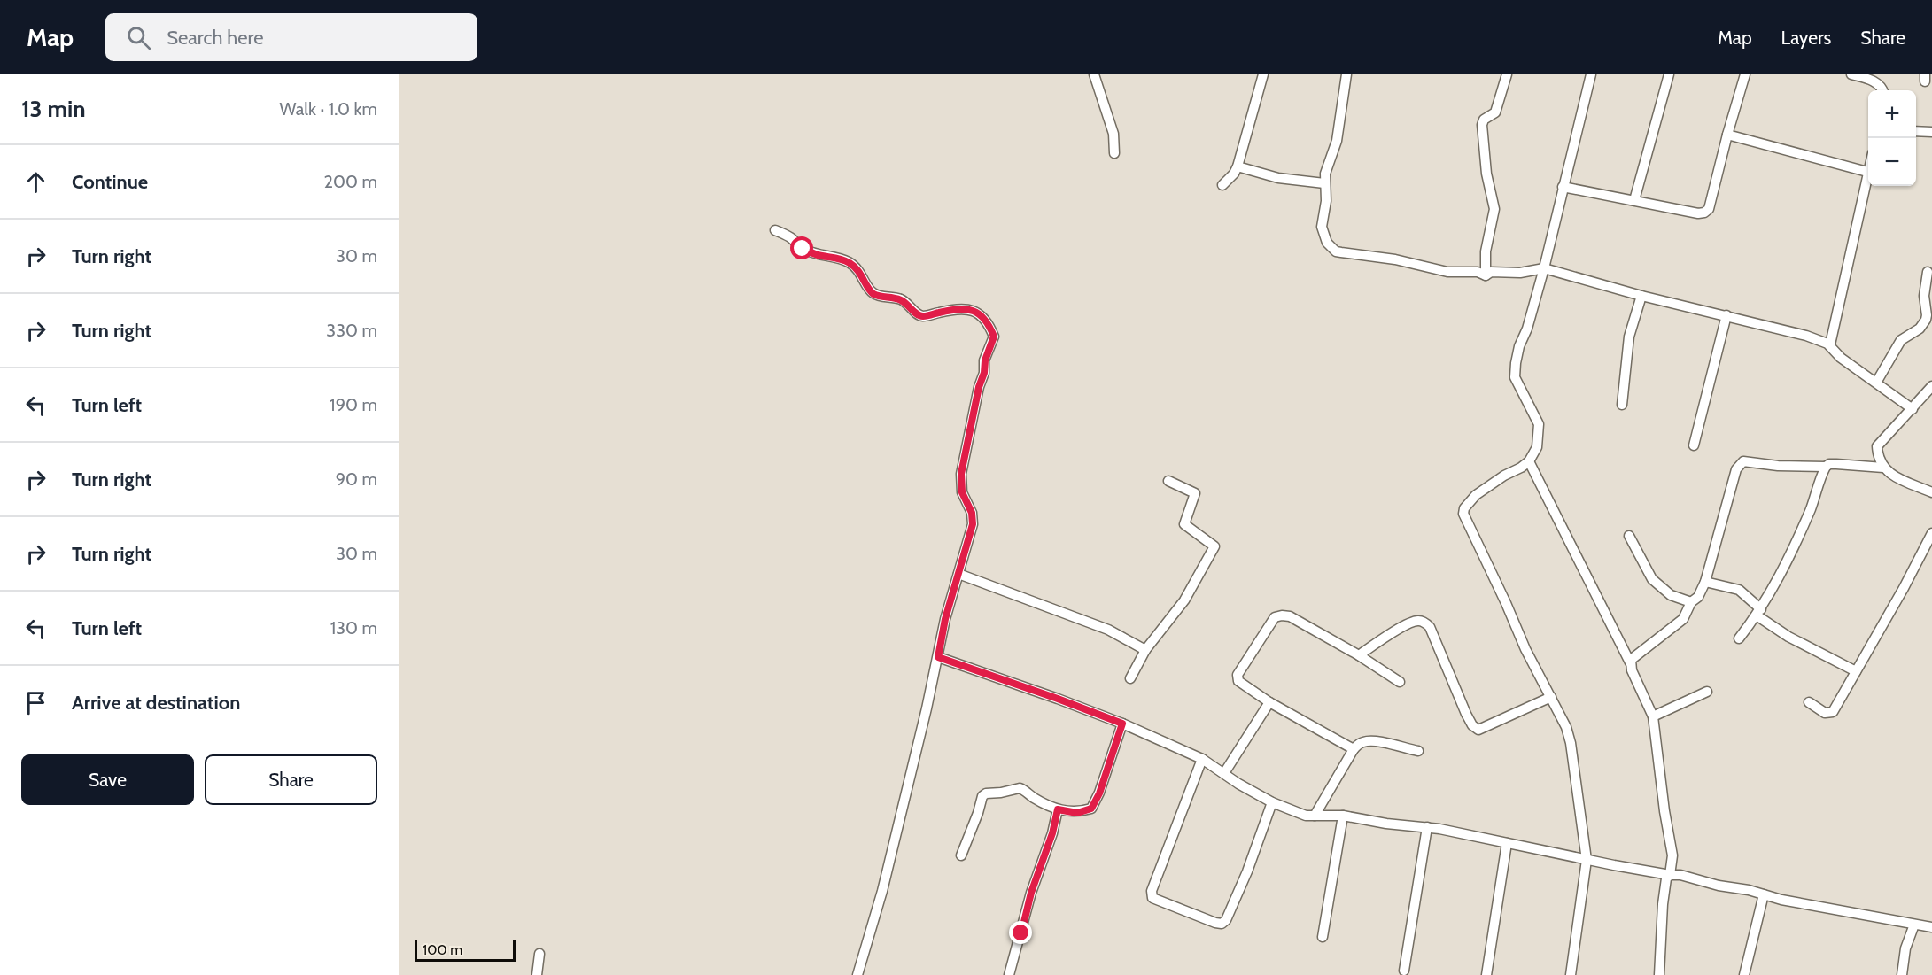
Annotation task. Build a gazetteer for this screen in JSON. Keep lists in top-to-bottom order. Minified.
{"scale_bar":"100 m","page":{"header":"Map","search":"Search here","nav":["Map","Layers","Share"],"heading":["13 min","Walk · 1.0 km"],"map_buttons":["+","−"],"list":[["Continue","200 m"],["Turn right","30 m"],["Turn right","330 m"],["Turn left","190 m"],["Turn right","90 m"],["Turn right","30 m"],["Turn left","130 m"],"Arrive at destination"],"buttons":["Save","Share"],"scale":"100 m"}}
